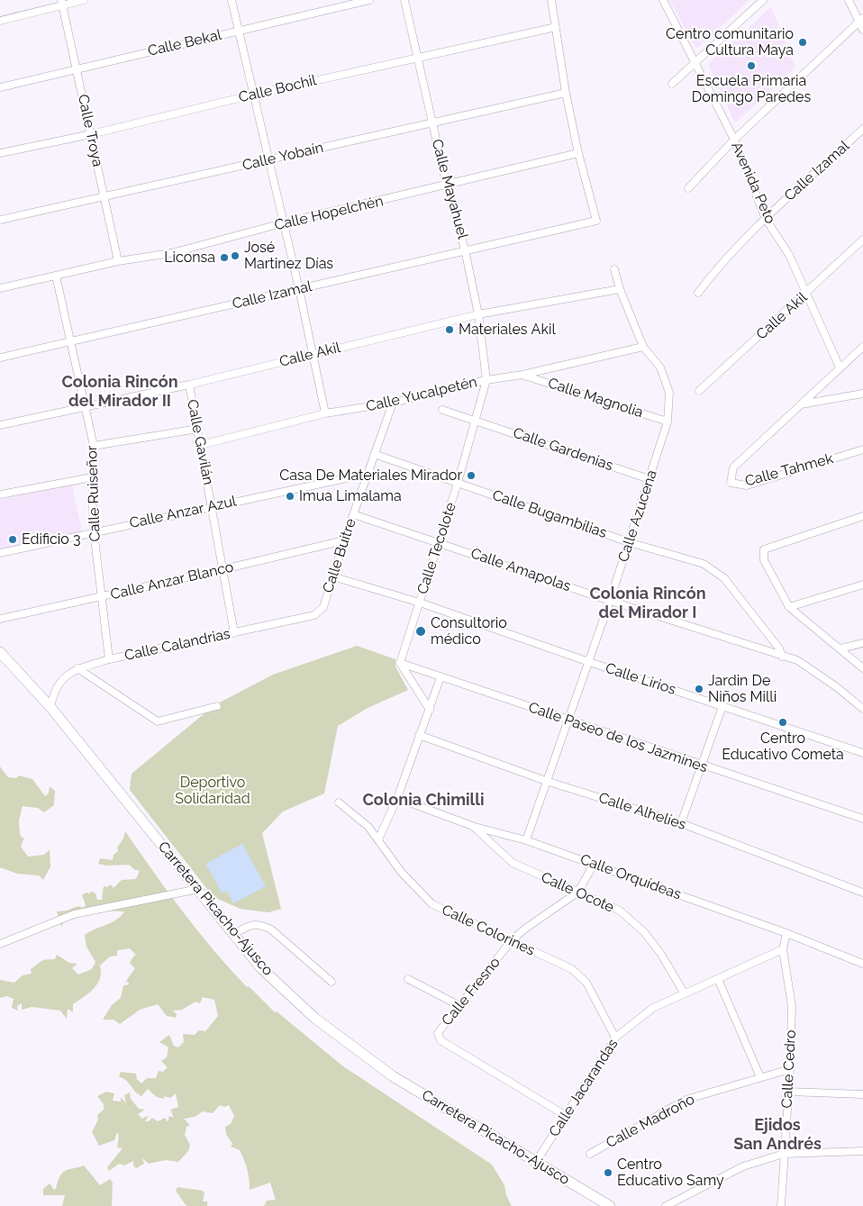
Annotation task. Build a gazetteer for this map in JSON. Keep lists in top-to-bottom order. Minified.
{"streets":{"main road":["Carretera Picacho-Ajusco"],"street":["Calle Bekal","Calle Bochil","Calle Troya","Calle Yobaín","Calle Izamal","Avenida Peto","Calle Mayahuel","Calle Hopelchén","Calle Akil","Calle Yucalpetén","Calle Magnolia","Calle Gavilán","Calle Gardenias","Calle Tahmek","Calle Ruiseñor","Calle Anzar Azul","Calle Bugambilias","Calle Azucena","Calle Tecolote","Calle Buitre","Calle Amapolas","Calle Anzar Blanco","Calle Calandrias","Calle Lirios","Calle Paseo de los Jazmines","Calle Alhelíes","Calle Orquídeas","Calle Ocote","Calle Colorines","Calle Fresno","Calle Cedro","Calle Jacarandas","Calle Madroño"]},"crossings":[["Calle Bekal","Calle Troya"],["Calle Bochil","Calle Troya"],["Calle Bochil","Calle Mayahuel"],["Calle Troya","Calle Yobaín"],["Calle Troya","Calle Hopelchén"],["Calle Yobaín","Calle Mayahuel"],["Calle Izamal","Avenida Peto"],["Calle Izamal","Calle Mayahuel"],["Calle Izamal","Calle Hopelchén"],["Calle Izamal","Calle Ruiseñor"],["Avenida Peto","Calle Akil"],["Calle Mayahuel","Calle Hopelchén"],["Calle Mayahuel","Calle Akil"],["Calle Mayahuel","Calle Yucalpetén"],["Calle Mayahuel","Calle Tecolote"],["Calle Hopelchén","Calle Ruiseñor"],["Calle Akil","Calle Gavilán"],["Calle Akil","Calle Ruiseñor"],["Calle Akil","Calle Azucena"],["Calle Yucalpetén","Calle Magnolia"],["Calle Yucalpetén","Calle Gavilán"],["Calle Yucalpetén","Calle Azucena"],["Calle Yucalpetén","Calle Tecolote"],["Calle Yucalpetén","Calle Buitre"],["Calle Magnolia","Calle Azucena"],["Calle Gavilán","Calle Anzar Azul"],["Calle Gavilán","Calle Anzar Blanco"],["Calle Gavilán","Calle Calandrias"],["Calle Gardenias","Calle Azucena"],["Calle Gardenias","Calle Tecolote"],["Calle Ruiseñor","Calle Anzar Azul"],["Calle Ruiseñor","Calle Anzar Blanco"],["Calle Ruiseñor","Calle Calandrias"],["Calle Anzar Azul","Calle Buitre"],["Calle Bugambilias","Calle Azucena"],["Calle Bugambilias","Calle Tecolote"],["Calle Bugambilias","Calle Buitre"],["Calle Bugambilias","Calle Amapolas"],["Calle Azucena","Calle Amapolas"],["Calle Azucena","Calle Lirios"],["Calle Azucena","Calle Paseo de los Jazmines"],["Calle Azucena","Calle Alhelíes"],["Calle Azucena","Calle Orquídeas"],["Calle Tecolote","Calle Amapolas"],["Calle Tecolote","Calle Lirios"],["Calle Tecolote","Calle Paseo de los Jazmines"],["Calle Buitre","Calle Amapolas"],["Calle Buitre","Calle Anzar Blanco"],["Calle Buitre","Calle Calandrias"],["Calle Buitre","Calle Lirios"],["Calle Calandrias","Carretera Picacho-Ajusco"],["Calle Orquídeas","Calle Ocote"],["Calle Orquídeas","Calle Fresno"],["Calle Orquídeas","Calle Cedro"],["Calle Ocote","Calle Fresno"],["Calle Ocote","Calle Jacarandas"],["Carretera Picacho-Ajusco","Calle Jacarandas"],["Calle Colorines","Calle Fresno"],["Calle Colorines","Calle Jacarandas"],["Calle Fresno","Calle Jacarandas"],["Calle Cedro","Calle Jacarandas"],["Calle Cedro","Calle Madroño"]],"districts":["Colonia Rincón del Mirador II","Colonia Rincón del Mirador I","Colonia Chimilli","Ejidos San Andrés"],"parks":["Deportivo Solidaridad"],"places":["Centro comunitario Cultura Maya","Escuela Primaria Domingo Paredes","José Martinez Días","Liconsa","Materiales Akil","Casa De Materiales Mirador","Imua Limalama","Edificio 3","Consultorio médico","Jardin De Niños Milli","Centro Educativo Cometa","Centro Educativo Samy"]}
